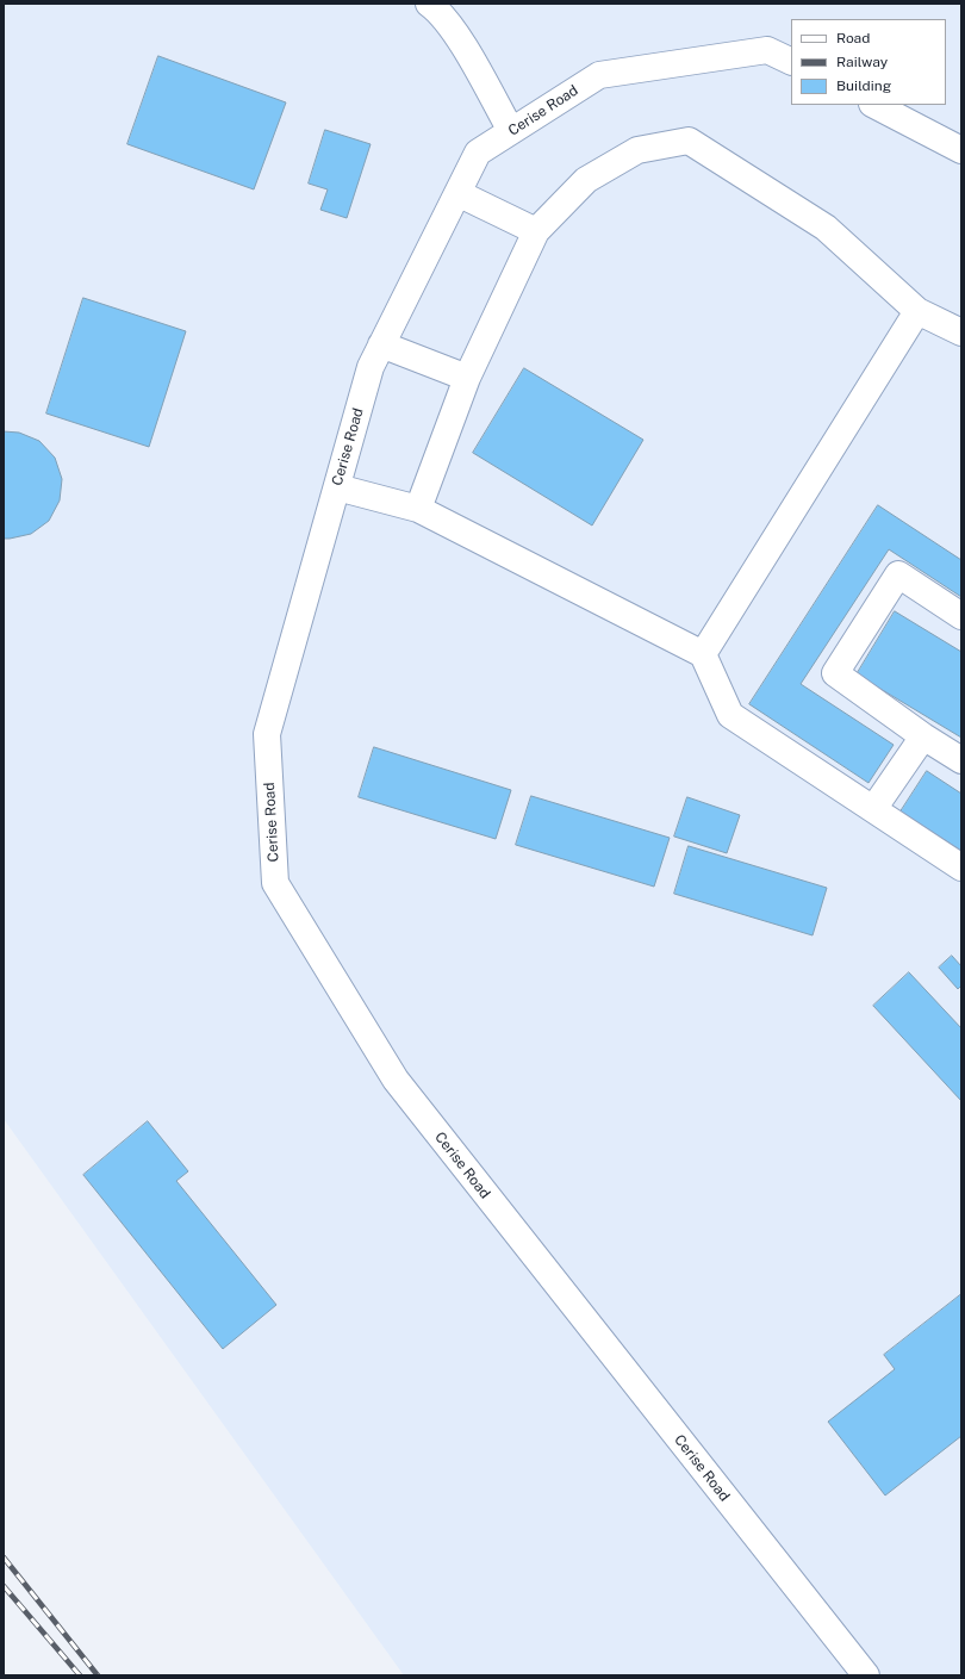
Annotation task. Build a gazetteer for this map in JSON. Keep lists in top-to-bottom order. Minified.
{"streets":{"street":["Cerise Road"]},"legend":["Road","Railway","Building"]}
